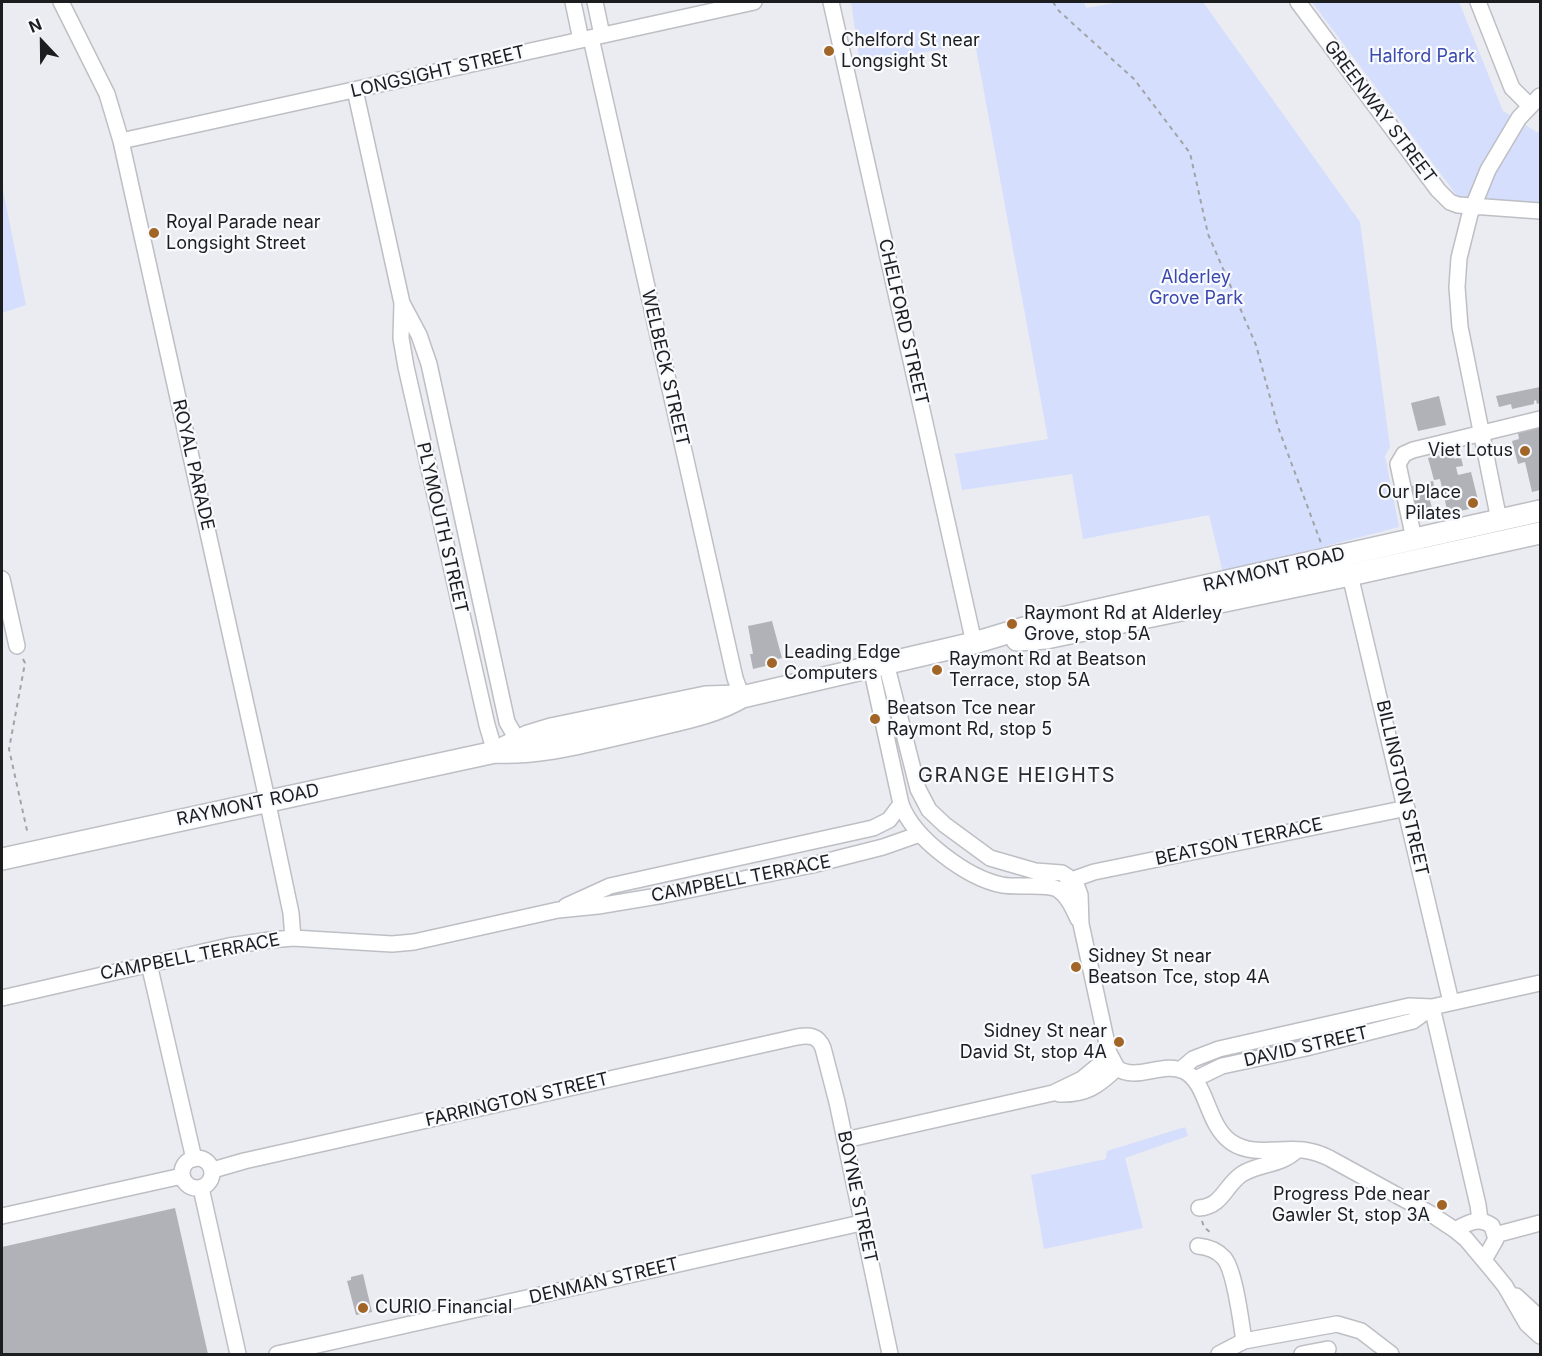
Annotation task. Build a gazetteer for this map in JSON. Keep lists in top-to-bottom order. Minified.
{"streets":{"main road":["RAYMONT ROAD"],"street":["LONGSIGHT STREET","GREENWAY STREET","CHELFORD STREET","WELBECK STREET","ROYAL PARADE","PLYMOUTH STREET","BILLINGTON STREET","BEATSON TERRACE","CAMPBELL TERRACE","DAVID STREET","FARRINGTON STREET","BOYNE STREET","DENMAN STREET"]},"crossings":[["LONGSIGHT STREET","WELBECK STREET"],["LONGSIGHT STREET","ROYAL PARADE"],["LONGSIGHT STREET","PLYMOUTH STREET"],["CHELFORD STREET","RAYMONT ROAD"],["WELBECK STREET","RAYMONT ROAD"],["ROYAL PARADE","RAYMONT ROAD"],["ROYAL PARADE","CAMPBELL TERRACE"],["PLYMOUTH STREET","RAYMONT ROAD"],["RAYMONT ROAD","BILLINGTON STREET"],["BILLINGTON STREET","BEATSON TERRACE"],["BILLINGTON STREET","DAVID STREET"],["FARRINGTON STREET","BOYNE STREET"],["BOYNE STREET","DENMAN STREET"]],"districts":["GRANGE HEIGHTS"],"parks":["Halford Park","Alderley Grove Park"],"places":["Chelford St near Longsight St","Royal Parade near Longsight Street","Viet Lotus","Our Place Pilates","Raymont Rd at Alderley Grove, stop 5A","Leading Edge Computers","Raymont Rd at Beatson Terrace, stop 5A","Beatson Tce near Raymont Rd, stop 5","Sidney St near Beatson Tce, stop 4A","Sidney St near David St, stop 4A","Progress Pde near Gawler St, stop 3A","CURIO Financial"],"north":"top"}
